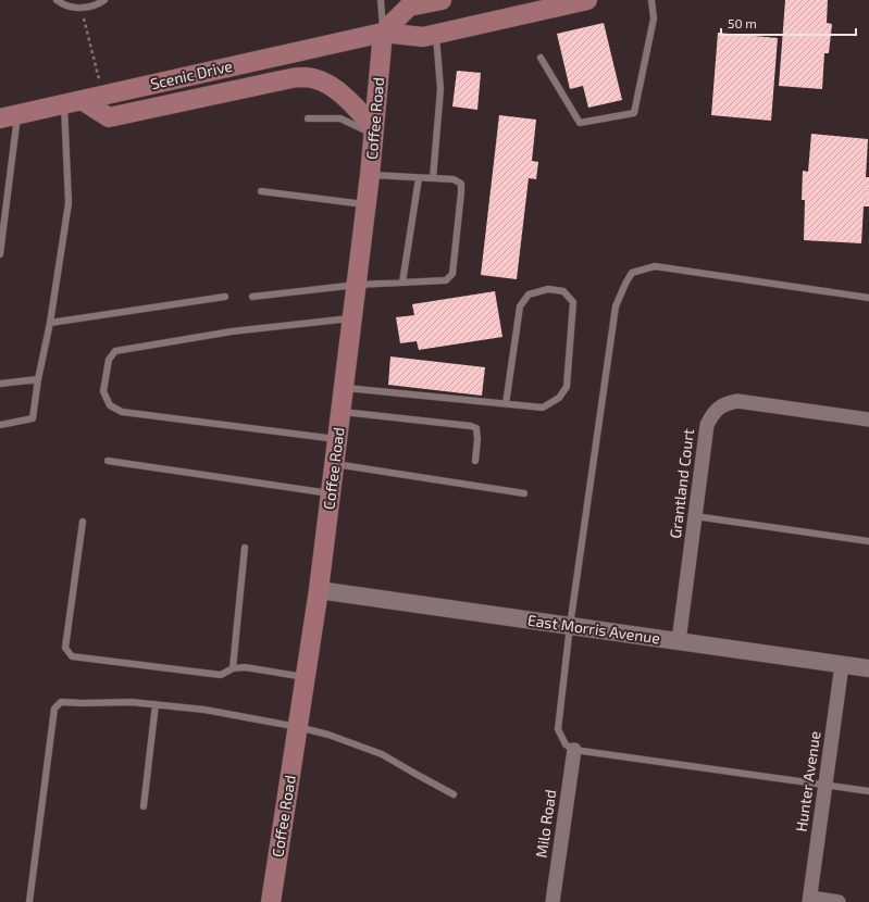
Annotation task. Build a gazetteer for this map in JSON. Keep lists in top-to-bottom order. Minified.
{"streets":{"main road":["Scenic Drive","Coffee Road"],"street":["Grantland Court","East Morris Avenue","Hunter Avenue","Milo Road"]},"crossings":[["Scenic Drive","Coffee Road"],["Coffee Road","East Morris Avenue"],["Grantland Court","East Morris Avenue"],["East Morris Avenue","Hunter Avenue"]],"scale_bar":"50 m"}
